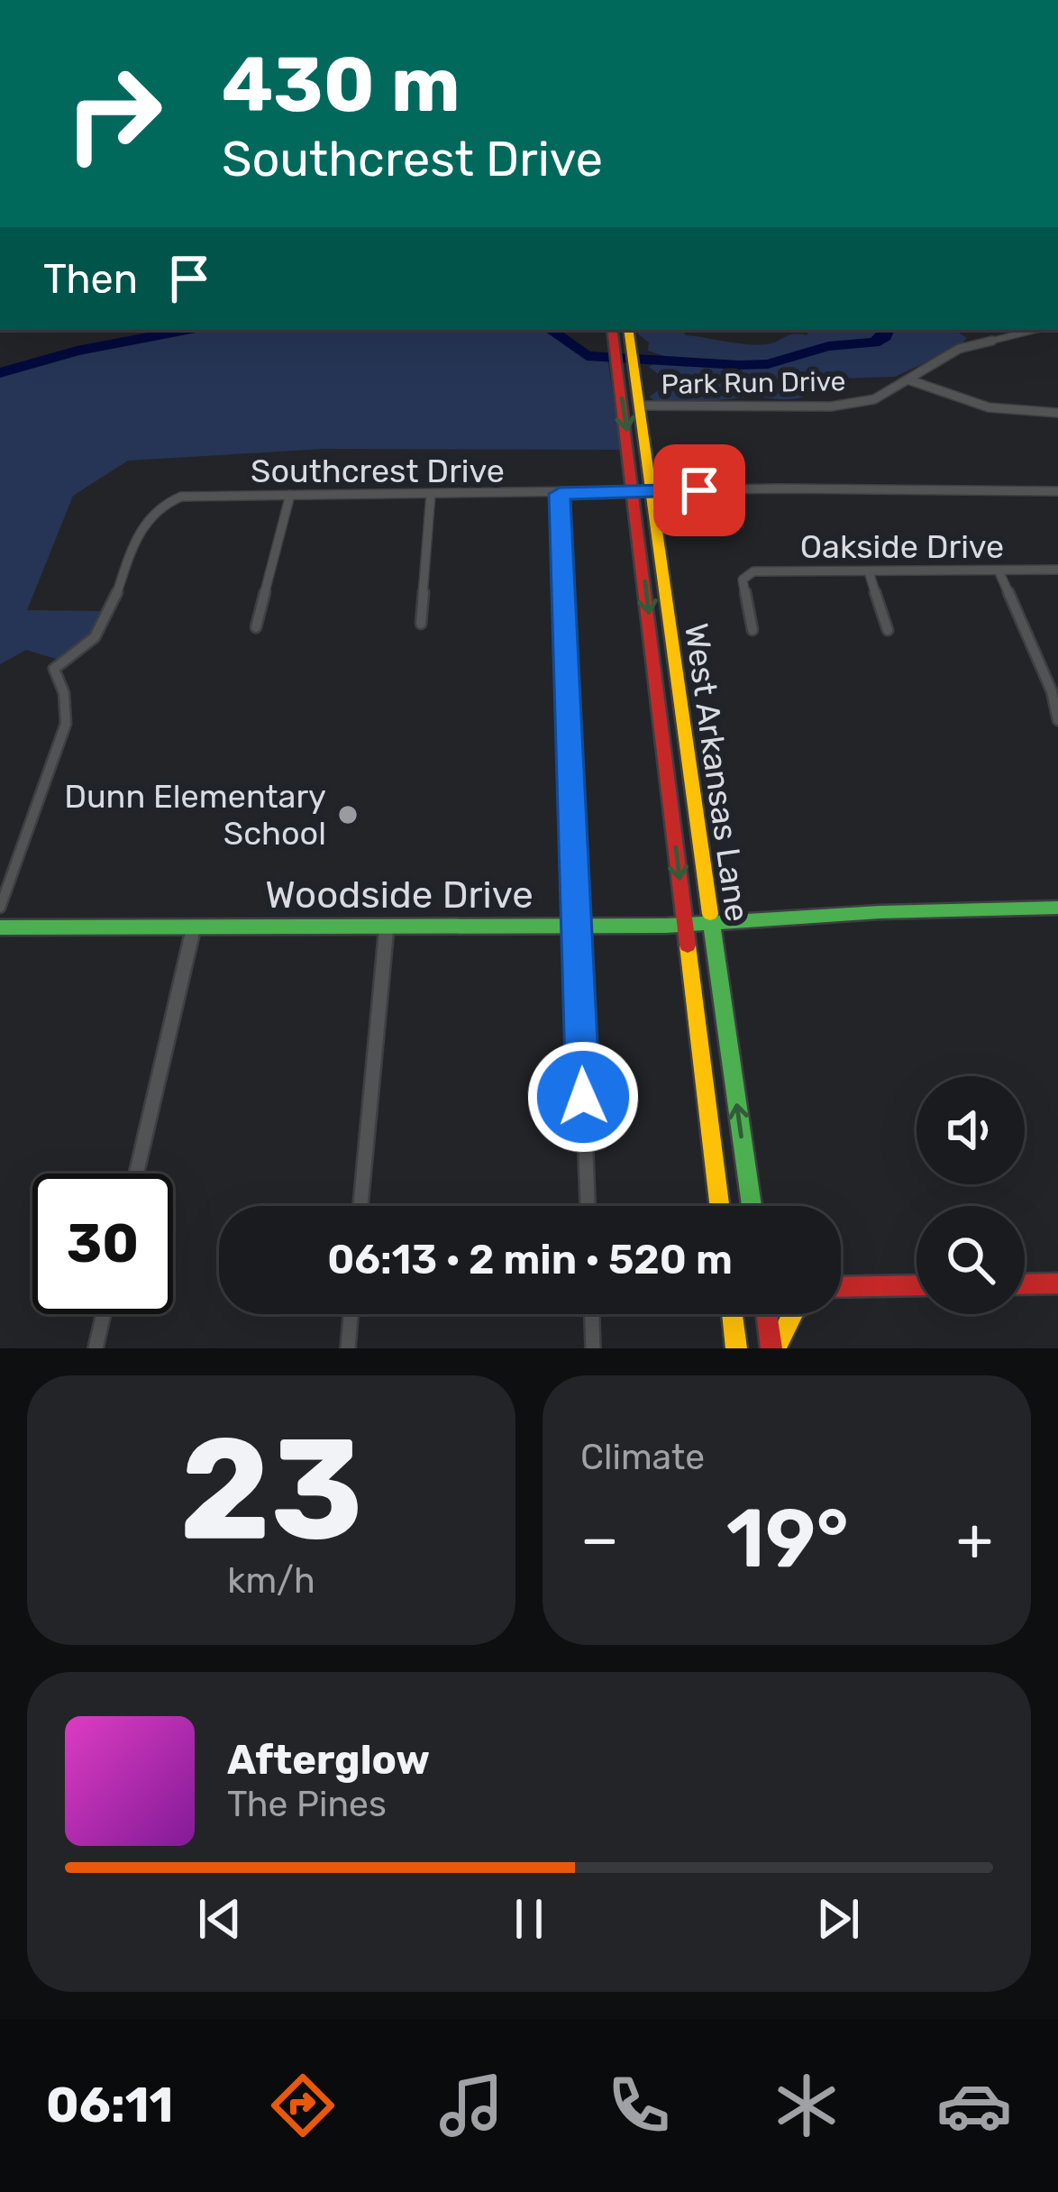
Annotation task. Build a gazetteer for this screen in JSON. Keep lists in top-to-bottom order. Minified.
{"streets":{"main road":["West Arkansas Lane","Woodside Drive"],"street":["Park Run Drive","Southcrest Drive","Oakside Drive"]},"crossings":[["Park Run Drive","West Arkansas Lane"],["Southcrest Drive","West Arkansas Lane"],["West Arkansas Lane","Woodside Drive"]],"places":["Dunn Elementary School"],"page":{"turn":["430 m","Southcrest Drive"],"then":"Then","limit":"30","trip":"06:13 · 2 min · 520 m","tile":[["23","km/h"],"Climate"],"heat":["−","19°","+"],"song":["Afterglow","The Pines"],"tabs":"06:11"}}
